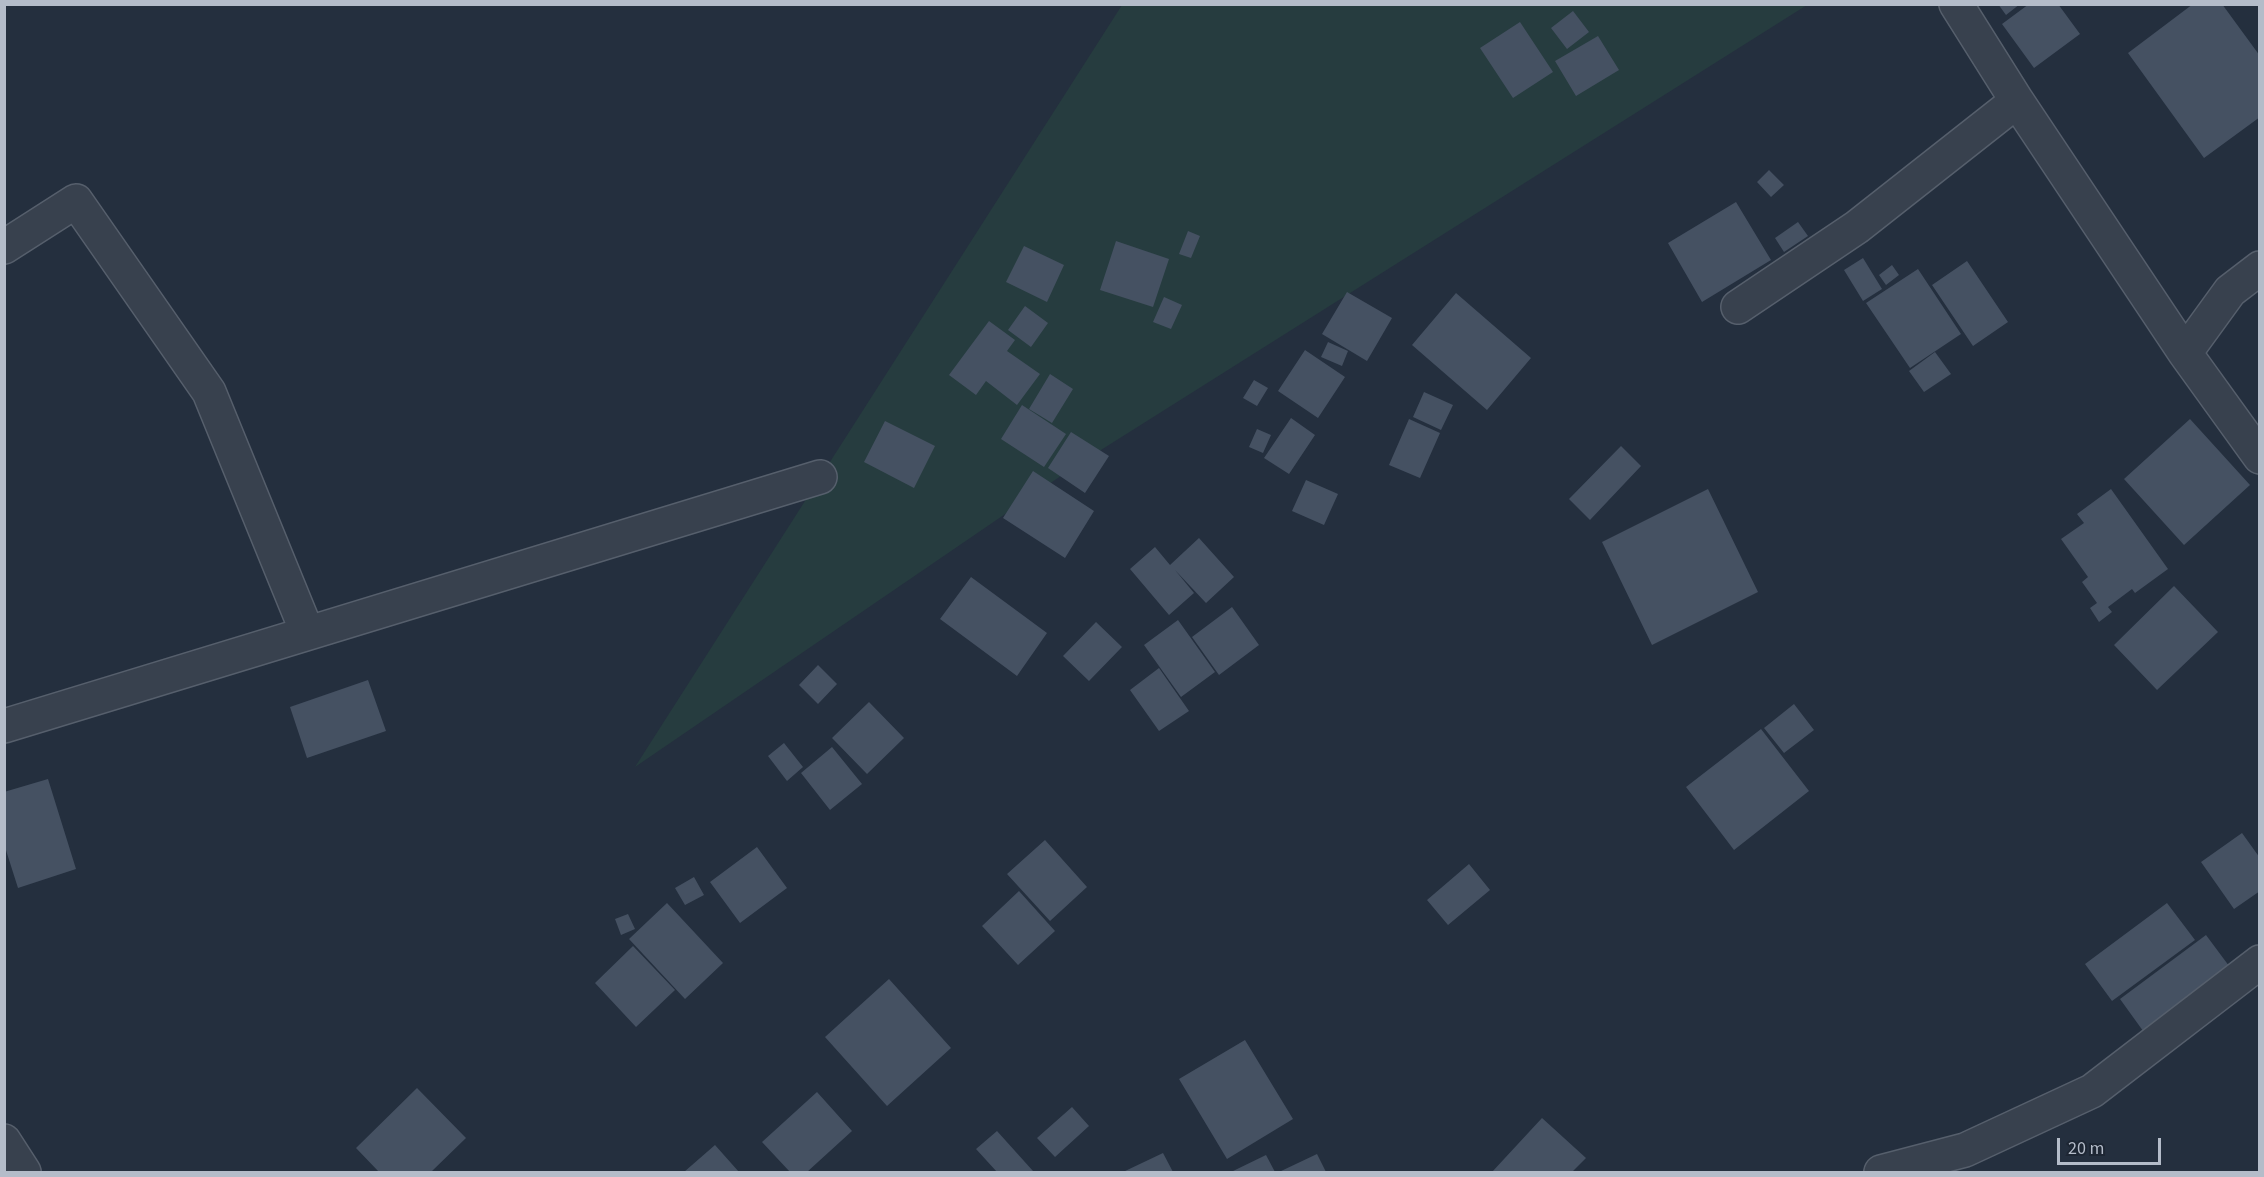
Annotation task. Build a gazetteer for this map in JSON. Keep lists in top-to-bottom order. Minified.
{"scale_bar":"20 m"}
